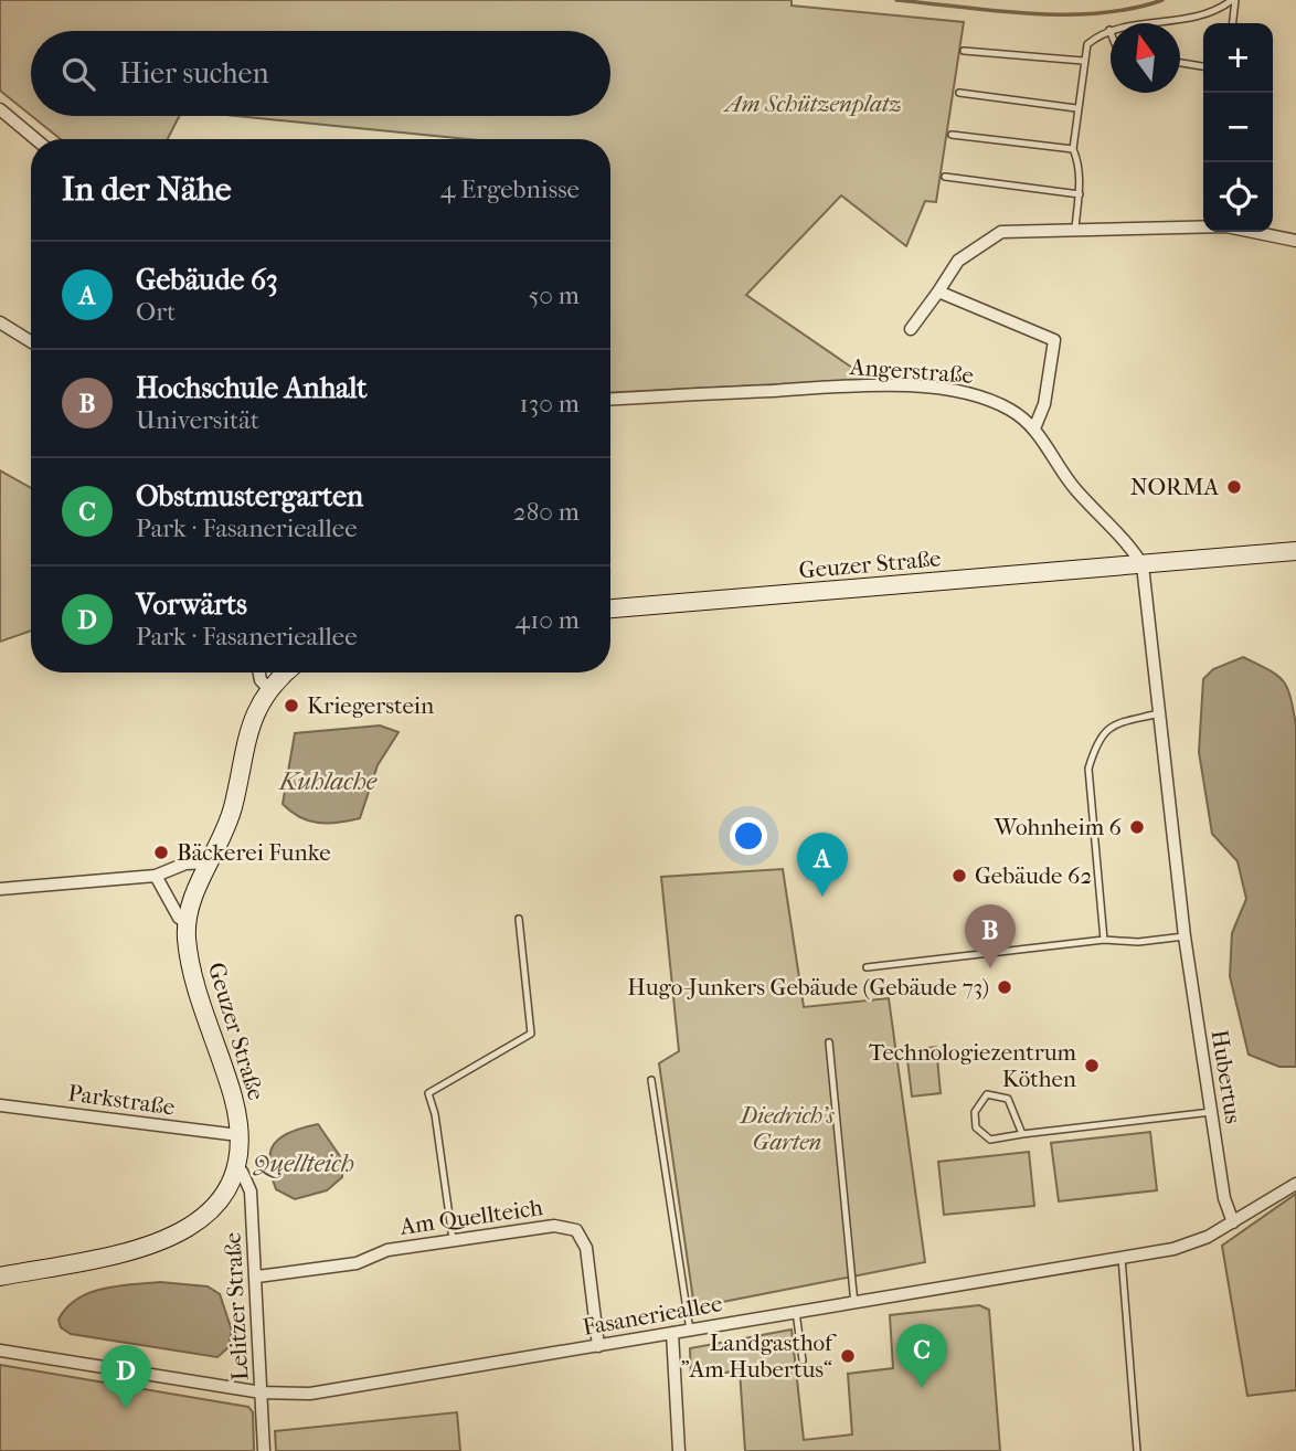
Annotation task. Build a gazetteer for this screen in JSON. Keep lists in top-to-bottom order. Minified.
{"streets":{"main road":["Geuzer Straße"],"street":["Angerstraße","Hubertus","Parkstraße","Am Quellteich","Lelitzer Straße","Fasanerieallee"]},"crossings":[["Angerstraße","Geuzer Straße"],["Angerstraße","Hubertus"],["Geuzer Straße","Hubertus"],["Geuzer Straße","Parkstraße"],["Geuzer Straße","Lelitzer Straße"],["Hubertus","Fasanerieallee"],["Am Quellteich","Lelitzer Straße"],["Am Quellteich","Fasanerieallee"],["Lelitzer Straße","Fasanerieallee"]],"water":["Kuhlache","Quellteich"],"parks":["Am Schützenplatz","Diedrich's Garten"],"places":["NORMA","Kriegerstein","Wohnheim 6","Bäckerei Funke","Gebäude 62","Hugo-Junkers Gebäude (Gebäude 73)","Technologiezentrum Köthen","Landgasthof \"Am Hubertus“"],"north":"top","page":{"map_buttons":["+","−"],"search":"Hier suchen","heading":["In der Nähe","4 Ergebnisse"],"list":[{"mark":"A","name":"Gebäude 63","note":"Ort","value":"50 m"},{"mark":"B","name":"Hochschule Anhalt","note":"Universität","value":"130 m"},{"mark":"C","name":"Obstmustergarten","note":"Park · Fasanerieallee","value":"280 m"},{"mark":"D","name":"Vorwärts","note":"Park · Fasanerieallee","value":"410 m"}],"pins":["A","B","C","D"]}}
